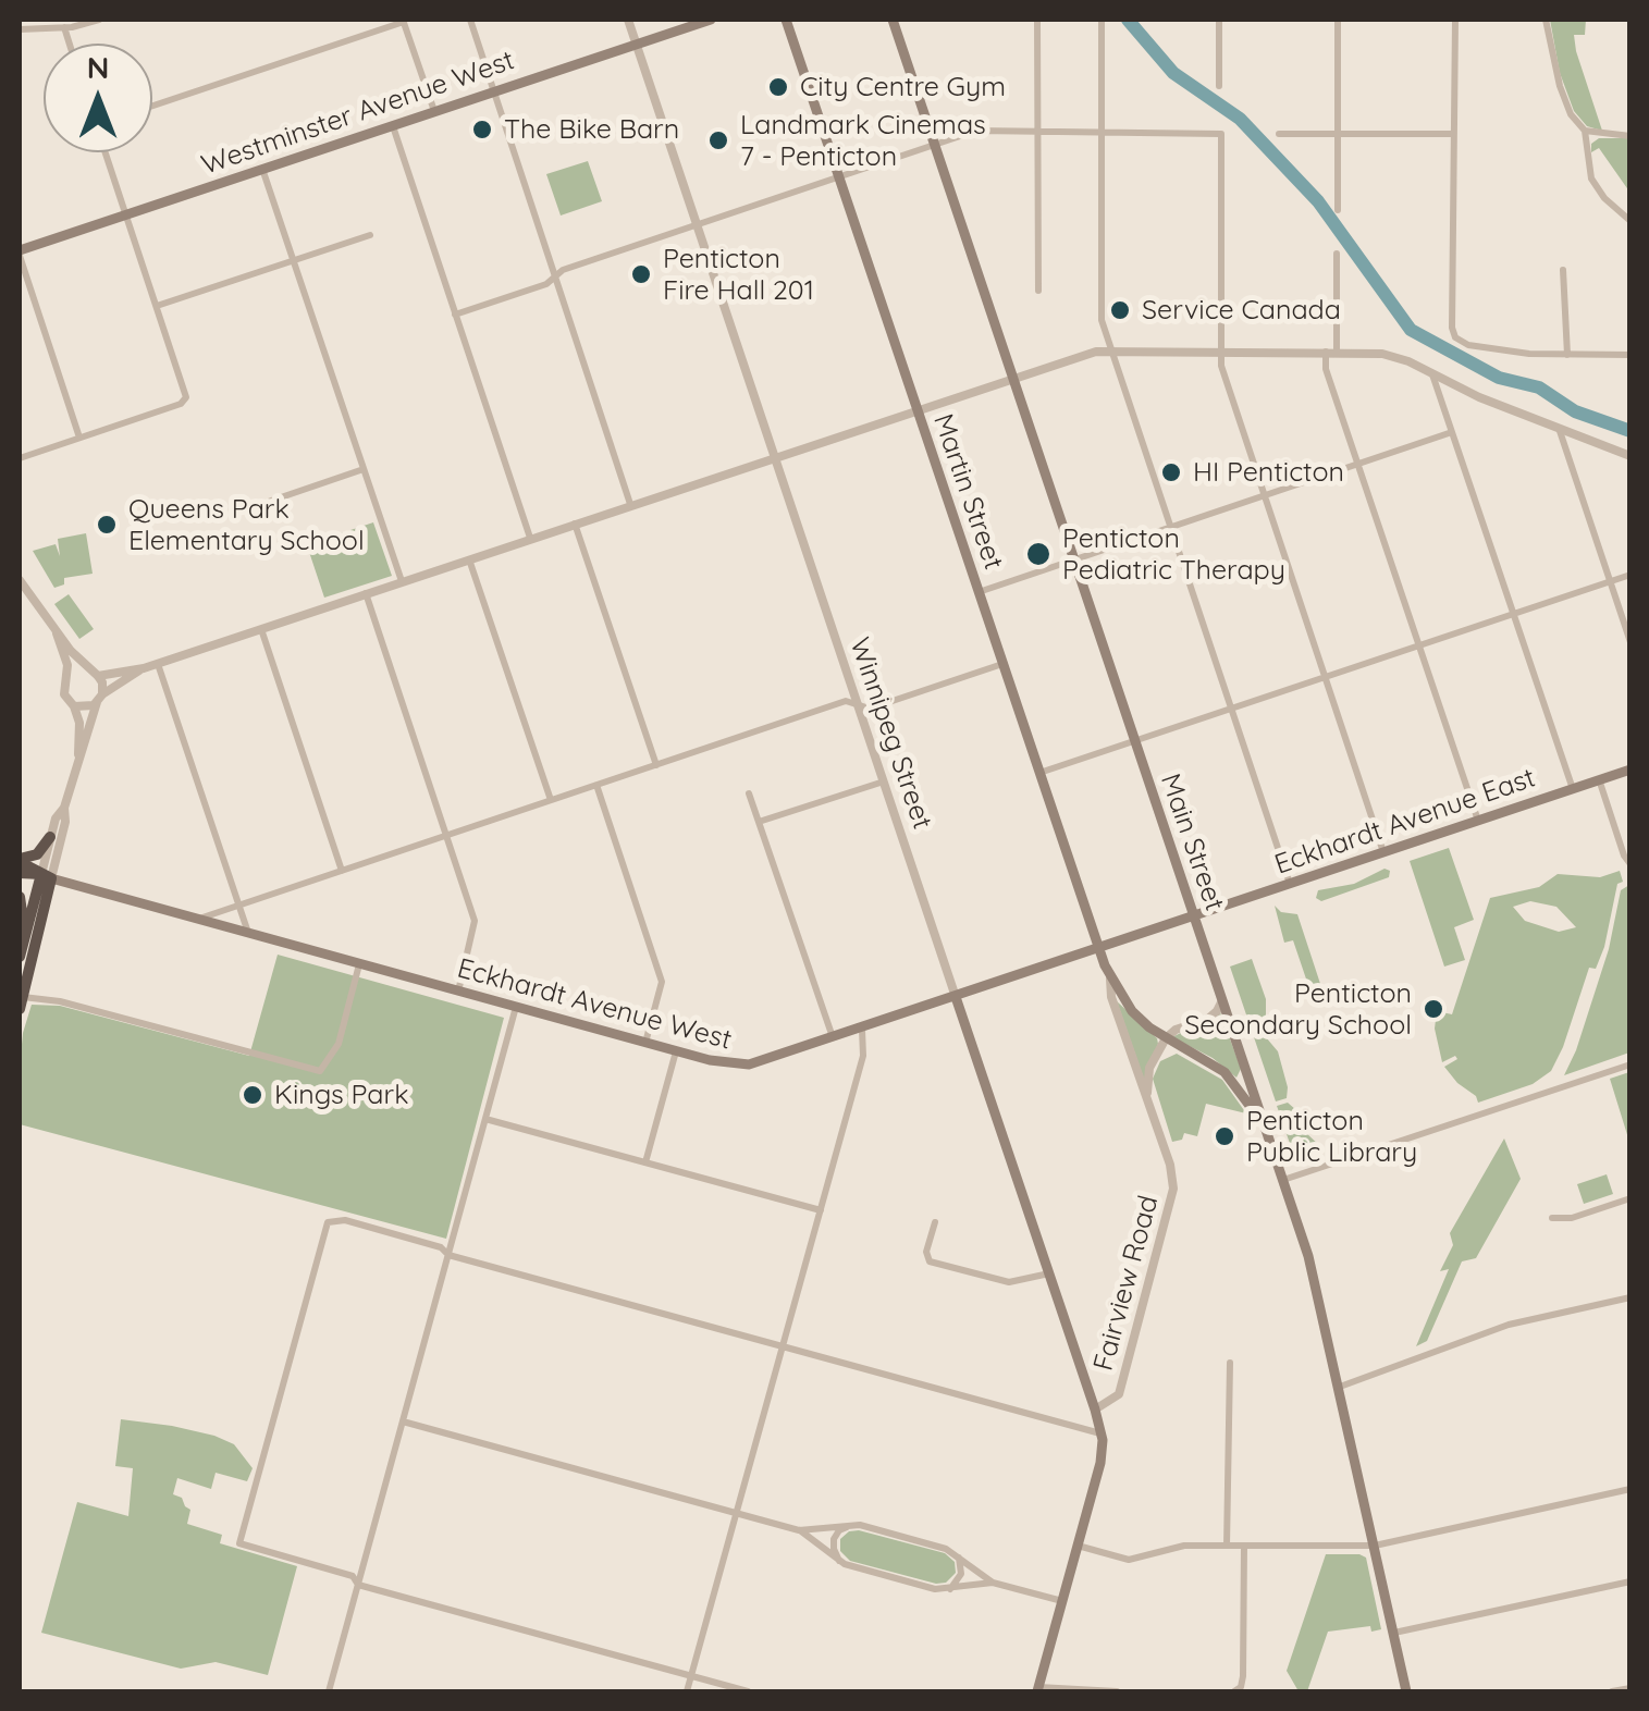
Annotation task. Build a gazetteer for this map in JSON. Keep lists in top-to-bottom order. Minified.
{"streets":{"highway":["Eckhardt Avenue West"],"main road":["Westminster Avenue West","Martin Street","Winnipeg Street","Eckhardt Avenue East","Main Street"],"street":["Fairview Road"]},"crossings":[["Westminster Avenue West","Winnipeg Street"],["Martin Street","Main Street"],["Martin Street","Eckhardt Avenue West"],["Martin Street","Fairview Road"],["Winnipeg Street","Eckhardt Avenue West"],["Winnipeg Street","Fairview Road"],["Eckhardt Avenue East","Main Street"],["Eckhardt Avenue East","Eckhardt Avenue West"],["Main Street","Eckhardt Avenue West"]],"places":["City Centre Gym","The Bike Barn","Landmark Cinemas 7 - Penticton","Penticton Fire Hall 201","Service Canada","HI Penticton","Queens Park Elementary School","Penticton Pediatric Therapy","Penticton Secondary School","Kings Park","Penticton Public Library"],"north":"top"}
